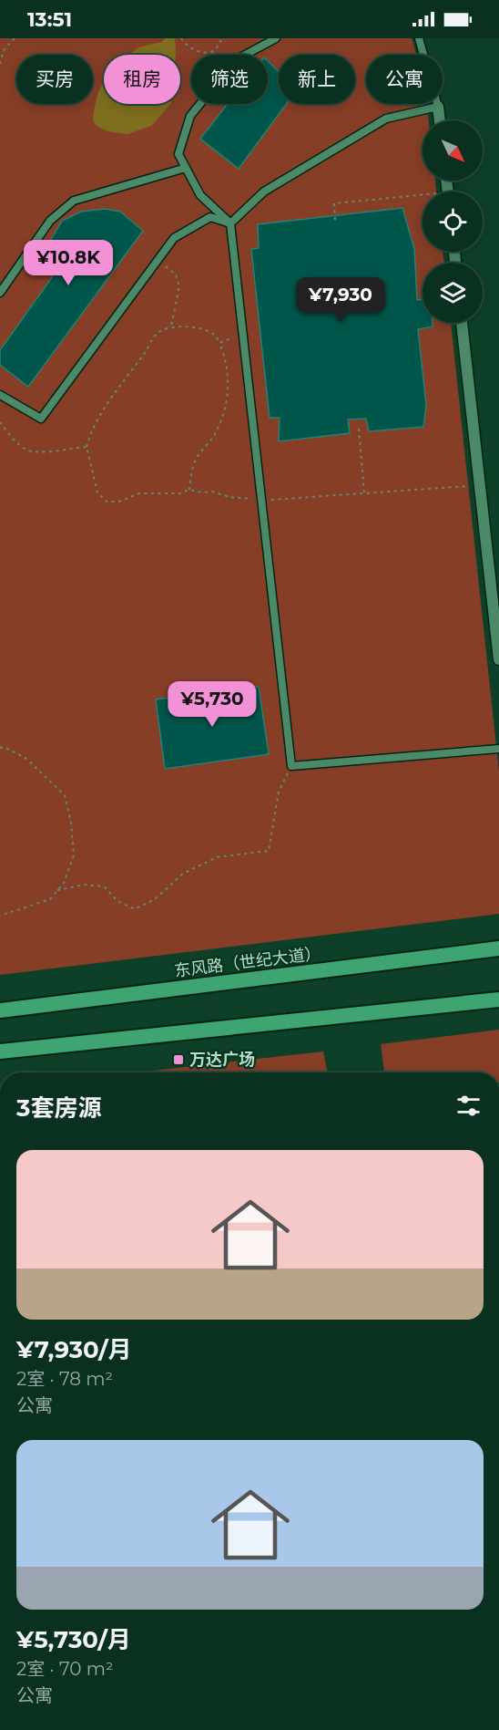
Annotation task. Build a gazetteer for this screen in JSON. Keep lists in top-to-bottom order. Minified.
{"streets":{"highway":["东风路（世纪大道）"]},"places":{"transit":["万达广场"]},"north":"bottom right","page":{"status":"13:51","chip":["买房","租房","筛选","新上","公寓"],"price":["¥10.8K","¥7,930","¥5,730"],"heading":"3套房源","list":[{"name":"¥7,930/月","note":"2室 · 78 m² · 公寓"},{"name":"¥5,730/月","note":"2室 · 70 m² · 公寓"}]}}
